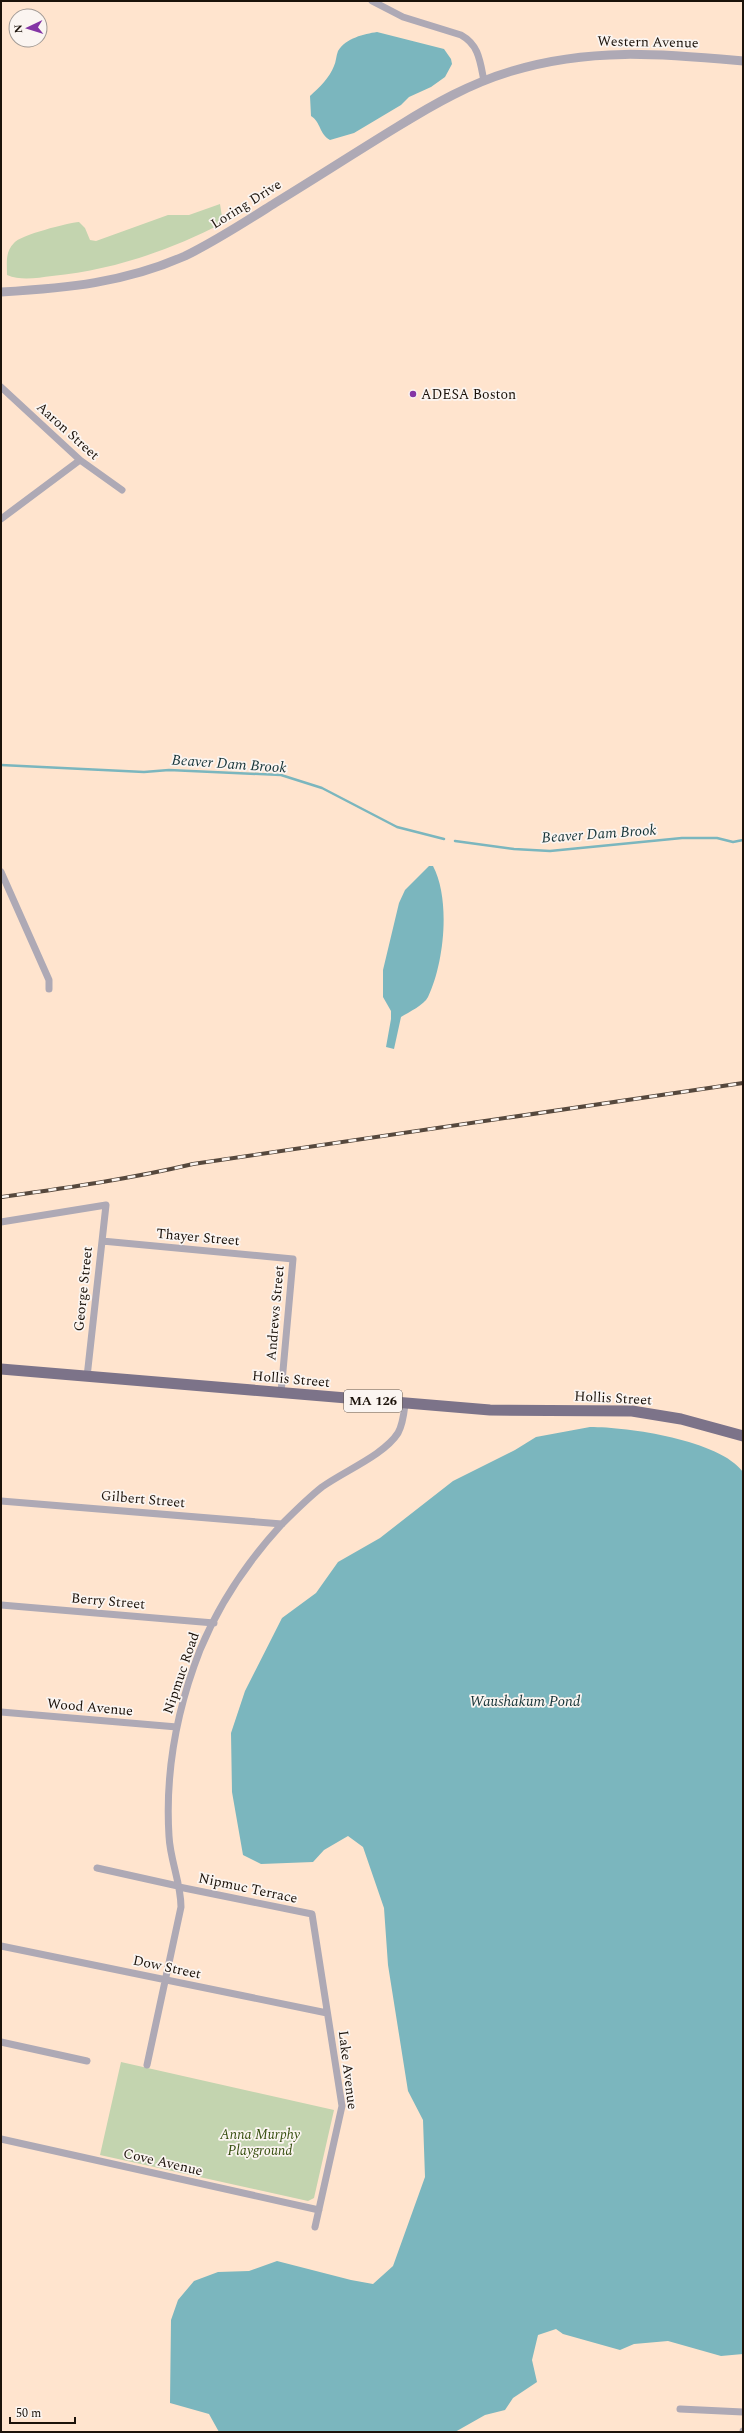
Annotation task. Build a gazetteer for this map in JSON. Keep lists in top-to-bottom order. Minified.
{"streets":{"main road":["Hollis Street","MA 126"],"street":["Western Avenue","Loring Drive","Aaron Street","Thayer Street","George Street","Andrews Street","Gilbert Street","Berry Street","Nipmuc Road","Wood Avenue","Nipmuc Terrace","Dow Street","Lake Avenue","Cove Avenue"]},"crossings":[["Western Avenue","Loring Drive"],["Thayer Street","George Street"],["Thayer Street","Andrews Street"],["George Street","Hollis Street"],["Andrews Street","Hollis Street"],["Hollis Street","Nipmuc Road"],["Gilbert Street","Nipmuc Road"],["Berry Street","Nipmuc Road"],["Nipmuc Road","Wood Avenue"],["Nipmuc Road","Nipmuc Terrace"],["Nipmuc Road","Dow Street"],["Nipmuc Terrace","Lake Avenue"],["Dow Street","Lake Avenue"],["Lake Avenue","Cove Avenue"]],"water":["Beaver Dam Brook","Waushakum Pond"],"parks":["Anna Murphy Playground"],"places":["ADESA Boston"],"scale_bar":"50 m","north":"left"}
